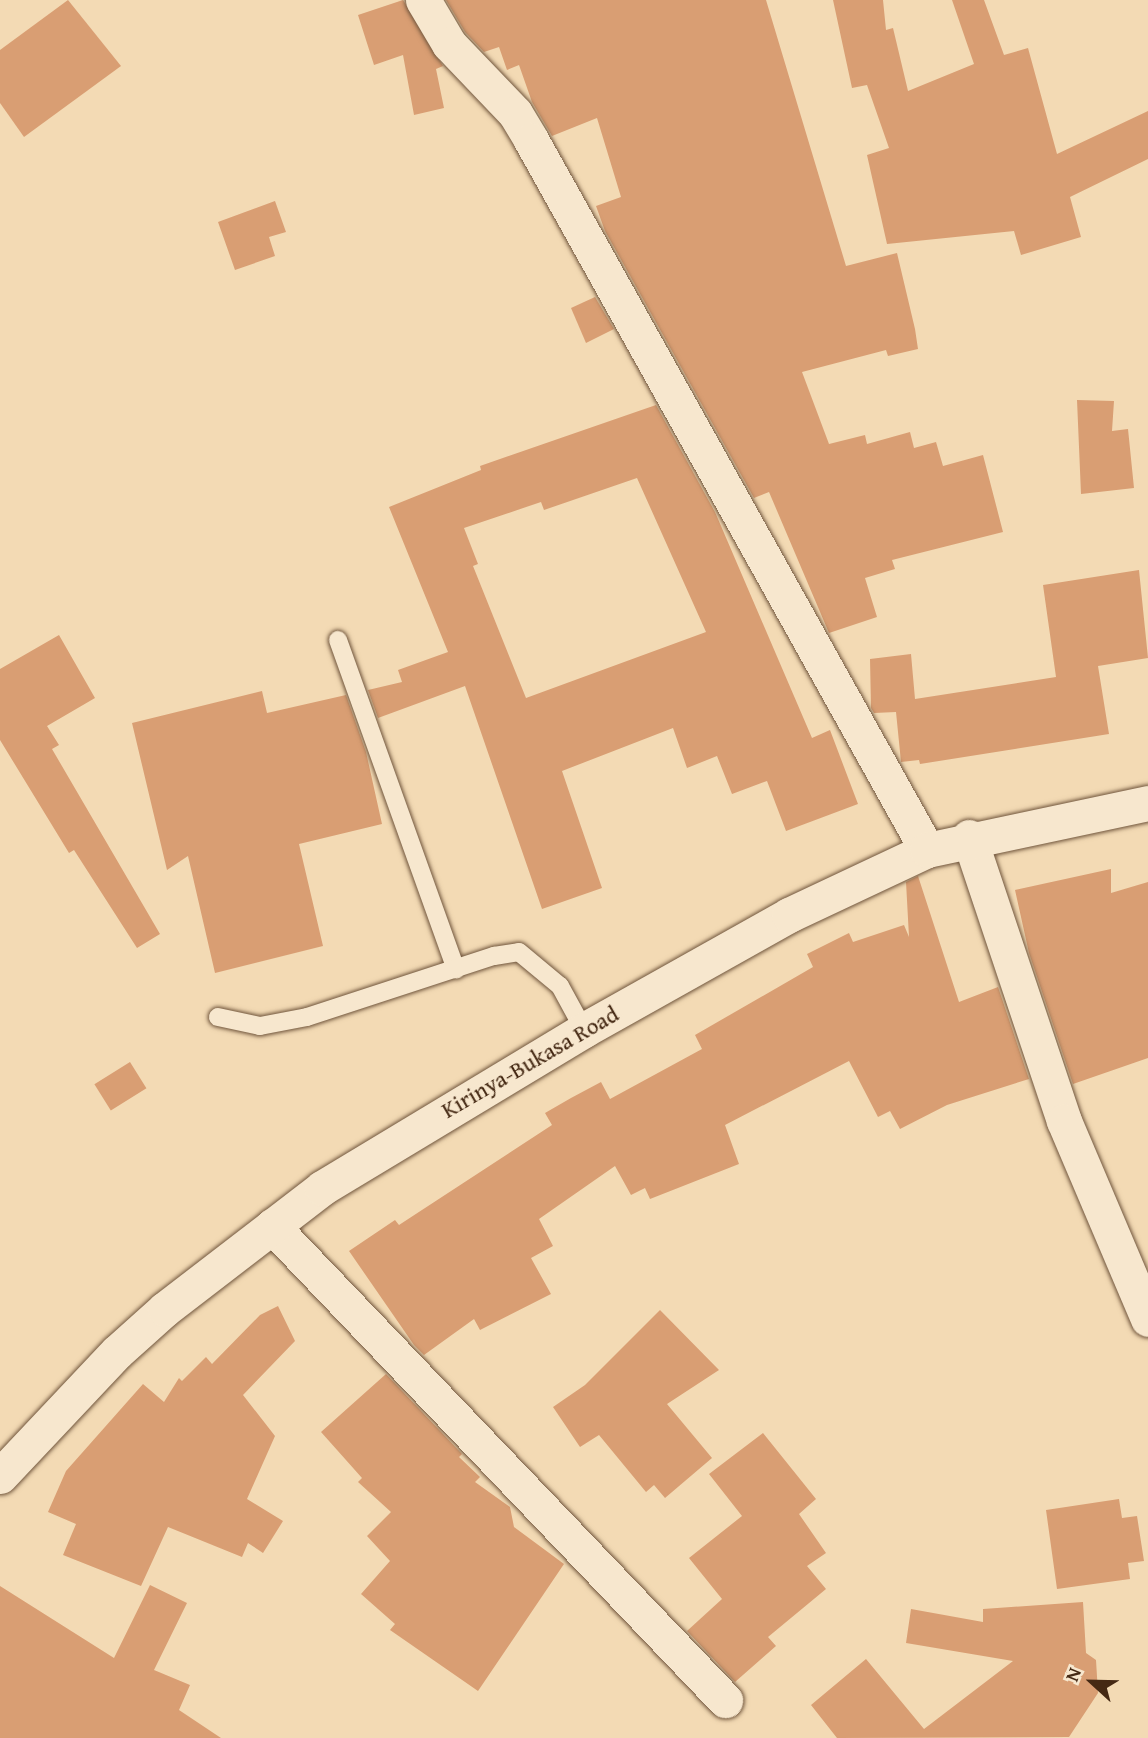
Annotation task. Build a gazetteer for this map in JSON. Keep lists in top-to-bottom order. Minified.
{"streets":{"street":["Kirinya-Bukasa Road"]},"north":"left"}
